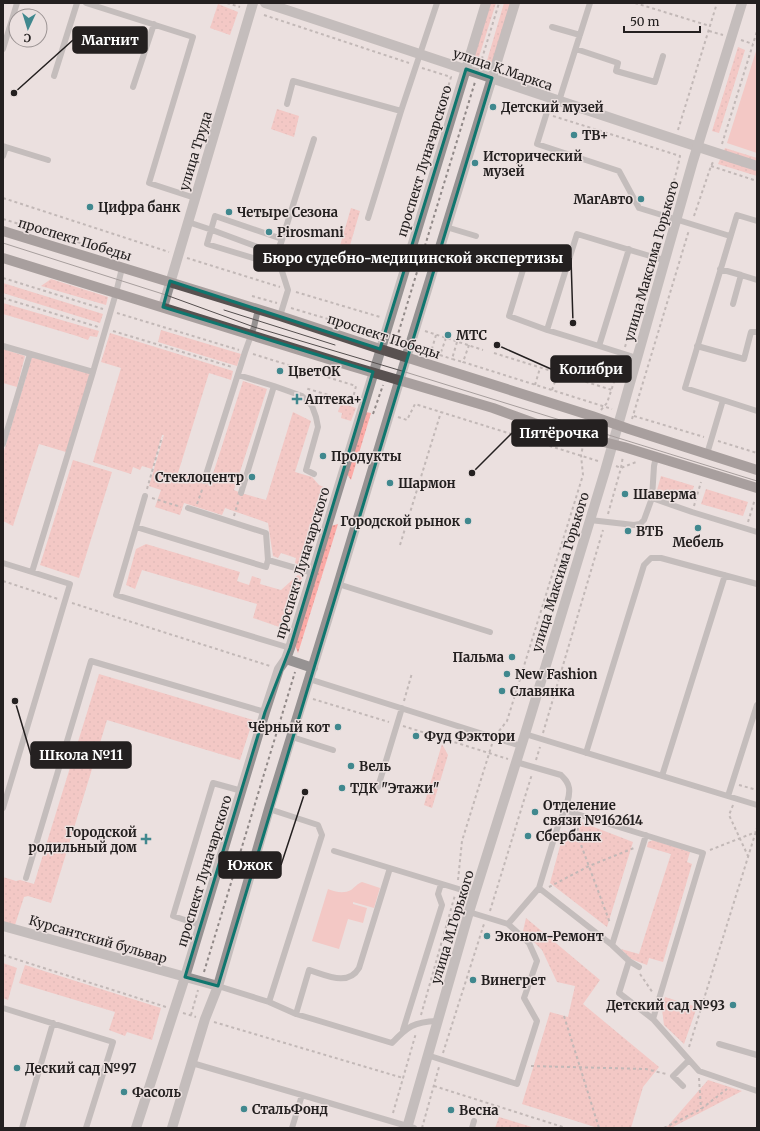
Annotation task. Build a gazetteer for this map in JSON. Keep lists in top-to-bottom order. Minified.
{"streets":{"main road":["проспект Победы"],"street":["улица К.Маркса","улица Труда","проспект Луначарского","улица Максима Горького","улица М.Горького","Курсантский бульвар"]},"crossings":[["улица К.Маркса","проспект Луначарского"],["улица К.Маркса","улица Максима Горького"],["улица Труда","проспект Победы"],["проспект Луначарского","проспект Победы"],["проспект Луначарского","Курсантский бульвар"],["проспект Победы","улица Максима Горького"],["улица Максима Горького","улица М.Горького"]],"places":{"other":["Магнит","Детский музей","ТВ+","Исторический музей","МагАвто","Цифра банк","Четыре Сезона","Pirosmani","Бюро судебно-медицинской экспертизы","МТС","Колибри","ЦветОК","Продукты","Пятёрочка","Стеклоцентр","Шармон","Шаверма","Городской рынок","Мебель","ВТБ","Пальма","New Fashion","Славянка","Школа №11","Чёрный кот","Фуд Фэктори","Вель","ТДК \"Этажи\"","Южок","Отделение связи №162614","Сбербанк","Эконом-Ремонт","Винегрет","Детский сад №93","Деский сад №97","Фасоль","СтальФонд","Весна"],"health":["Аптека+","Городской родильный дом"]},"scale_bar":"50 m","north":"bottom"}
